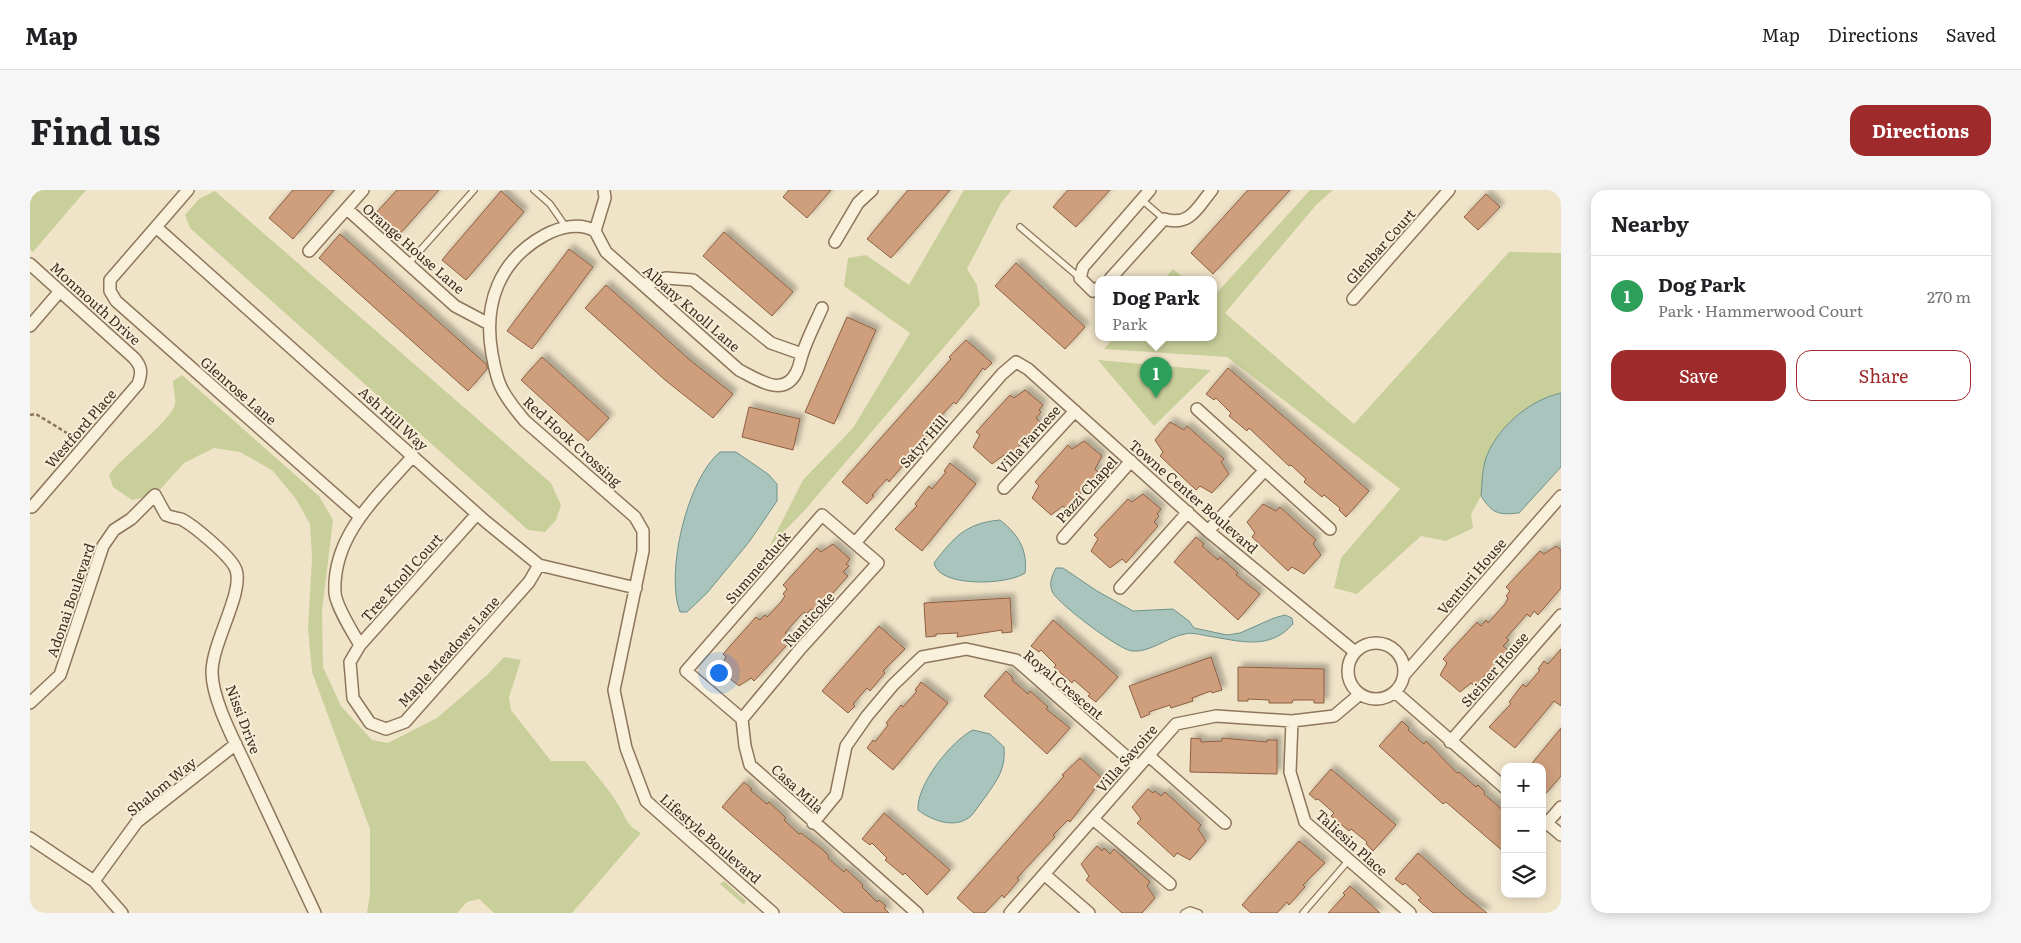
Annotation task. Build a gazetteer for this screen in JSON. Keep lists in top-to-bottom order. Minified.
{"streets":{"street":["Glenbar Court","Orange House Lane","Monmouth Drive","Albany Knoll Lane","Glenrose Lane","Ash Hill Way","Westford Place","Villa Farnese","Red Hook Crossing","Satyr Hill","Pazzi Chapel","Towne Center Boulevard","Summerduck","Venturi House","Tree Knoll Court","Adonai Boulevard","Nanticoke","Maple Meadows Lane","Steiner House","Royal Crescent","Nissi Drive","Villa Savoire","Shalom Way","Casa Mila","Lifestyle Boulevard","Taliesin Place"]},"crossings":[["Orange House Lane","Red Hook Crossing"],["Monmouth Drive","Westford Place"],["Albany Knoll Lane","Red Hook Crossing"],["Glenrose Lane","Ash Hill Way"],["Ash Hill Way","Red Hook Crossing"],["Ash Hill Way","Tree Knoll Court"],["Ash Hill Way","Maple Meadows Lane"],["Villa Farnese","Towne Center Boulevard"],["Red Hook Crossing","Lifestyle Boulevard"],["Satyr Hill","Towne Center Boulevard"],["Satyr Hill","Summerduck"],["Satyr Hill","Nanticoke"],["Pazzi Chapel","Towne Center Boulevard"],["Towne Center Boulevard","Venturi House"],["Towne Center Boulevard","Villa Savoire"],["Summerduck","Nanticoke"],["Summerduck","Casa Mila"],["Venturi House","Villa Savoire"],["Tree Knoll Court","Maple Meadows Lane"],["Adonai Boulevard","Nissi Drive"],["Nanticoke","Casa Mila"],["Royal Crescent","Villa Savoire"],["Royal Crescent","Casa Mila"],["Nissi Drive","Shalom Way"],["Villa Savoire","Taliesin Place"]],"page":{"header":"Map","nav":["Map","Directions","Saved"],"title":"Find us","buttons":["Directions",["Save","Share"]],"heading":"Nearby","list":[{"mark":"1","name":"Dog Park","note":"Park · Hammerwood Court","value":"270 m"}],"popup":["Dog Park","Park"],"pins":"1","map_buttons":["+","−"]}}
